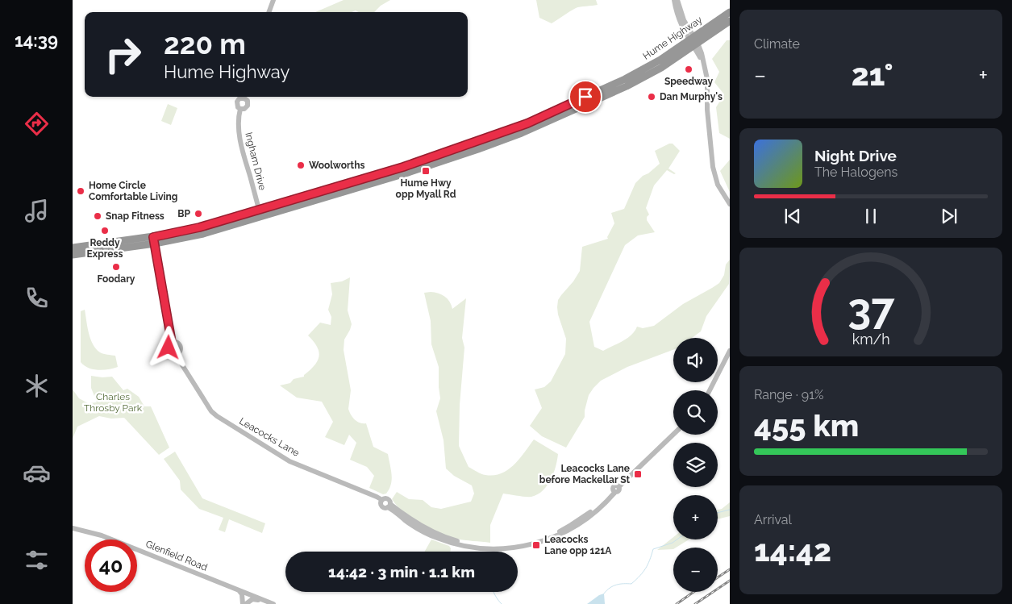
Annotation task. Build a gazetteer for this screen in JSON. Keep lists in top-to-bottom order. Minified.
{"streets":{"highway":["Hume Highway"],"street":["Ingham Drive","Leacocks Lane","Glenfield Road"]},"crossings":[["Hume Highway","Ingham Drive"]],"parks":["Charles Throsby Park"],"places":{"other":["Speedway","Dan Murphy's","Woolworths","Home Circle Comfortable Living","BP","Snap Fitness","Reddy Express","Foodary"],"transit":["Hume Hwy opp Myall Rd","Leacocks Lane before Mackellar St","Leacocks Lane opp 121A"]},"page":{"tabs":"14:39","tile":["Climate",["Range · 91%","455 km"],["Arrival","14:42"]],"turn":["220 m","Hume Highway"],"heat":["−","21°","+"],"song":["Night Drive","The Halogens"],"map_buttons":["+","−"],"limit":"40","trip":"14:42 · 3 min · 1.1 km","gauge":["37","km/h"]}}
